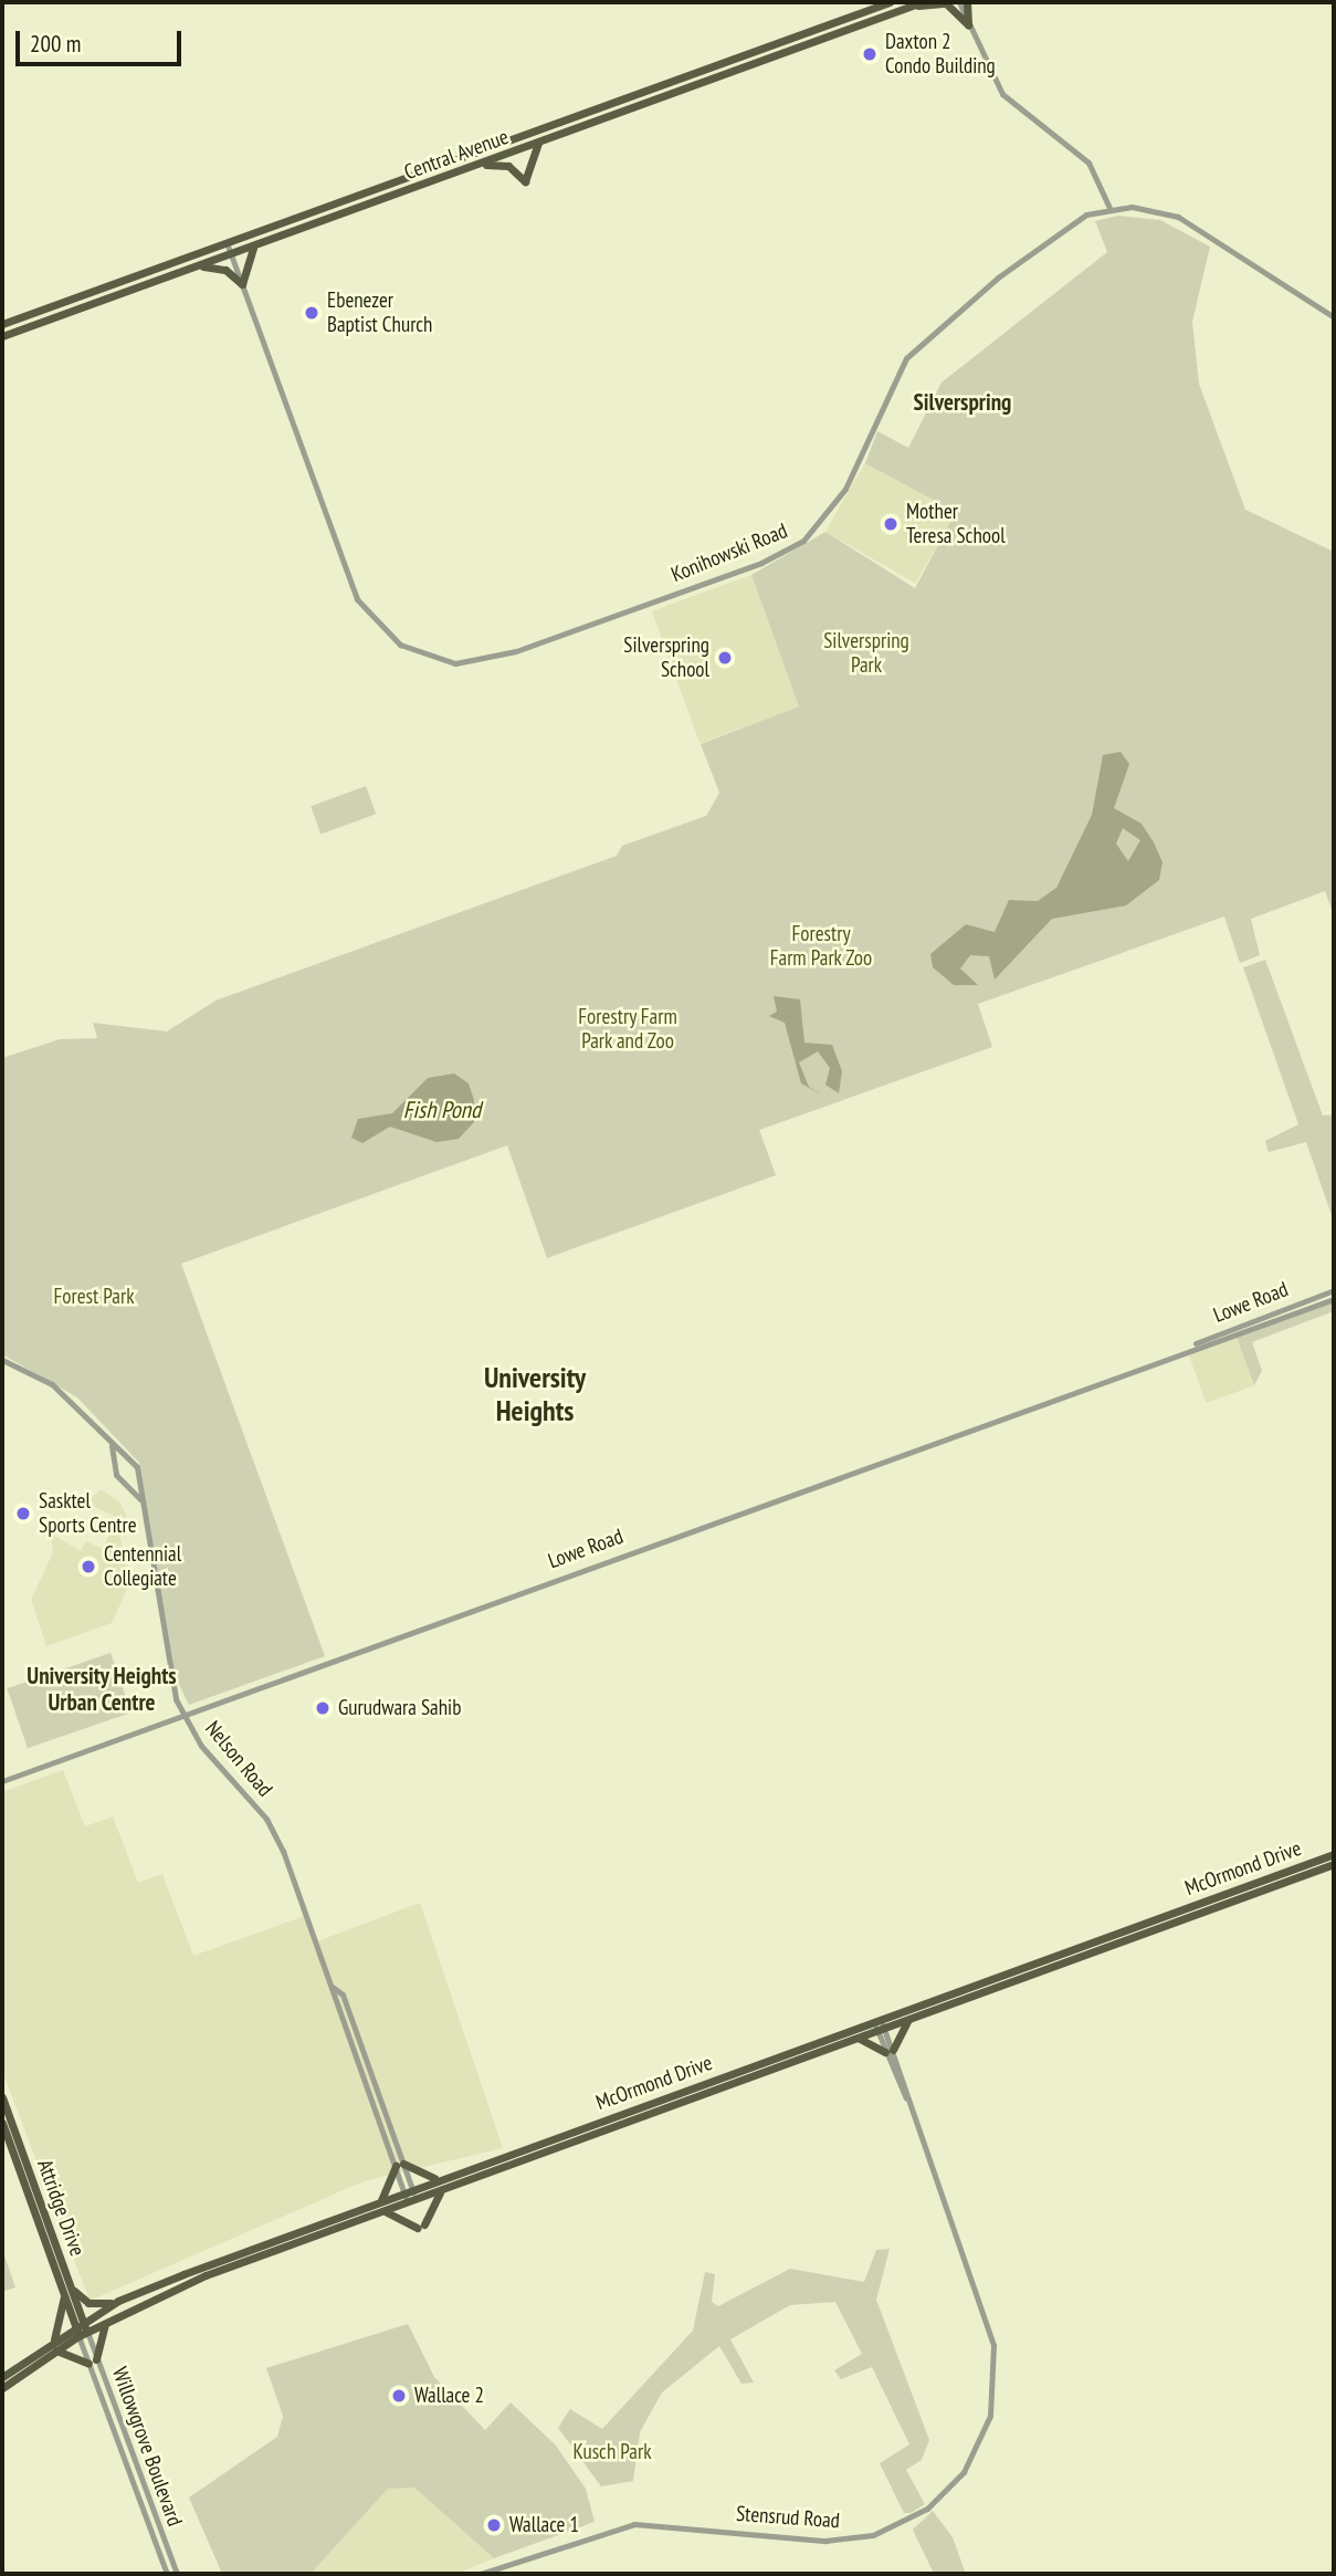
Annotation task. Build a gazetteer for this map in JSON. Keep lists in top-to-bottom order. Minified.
{"streets":{"main road":["Central Avenue","McOrmond Drive","Attridge Drive"],"street":["Konihowski Road","Lowe Road","Nelson Road","Willowgrove Boulevard","Stensrud Road"]},"crossings":[["Central Avenue","Konihowski Road"],["Lowe Road","Nelson Road"],["Nelson Road","McOrmond Drive"],["McOrmond Drive","Attridge Drive"],["McOrmond Drive","Willowgrove Boulevard"],["McOrmond Drive","Stensrud Road"],["Attridge Drive","Willowgrove Boulevard"]],"districts":["Silverspring","University Heights","University Heights Urban Centre"],"water":["Fish Pond"],"parks":["Silverspring Park","Forestry Farm Park Zoo","Forestry Farm Park and Zoo","Forest Park","Kusch Park"],"places":["Daxton 2 Condo Building","Ebenezer Baptist Church","Mother Teresa School","Silverspring School","Sasktel Sports Centre","Centennial Collegiate","Gurudwara Sahib","Wallace 2","Wallace 1"],"scale_bar":"200 m"}
